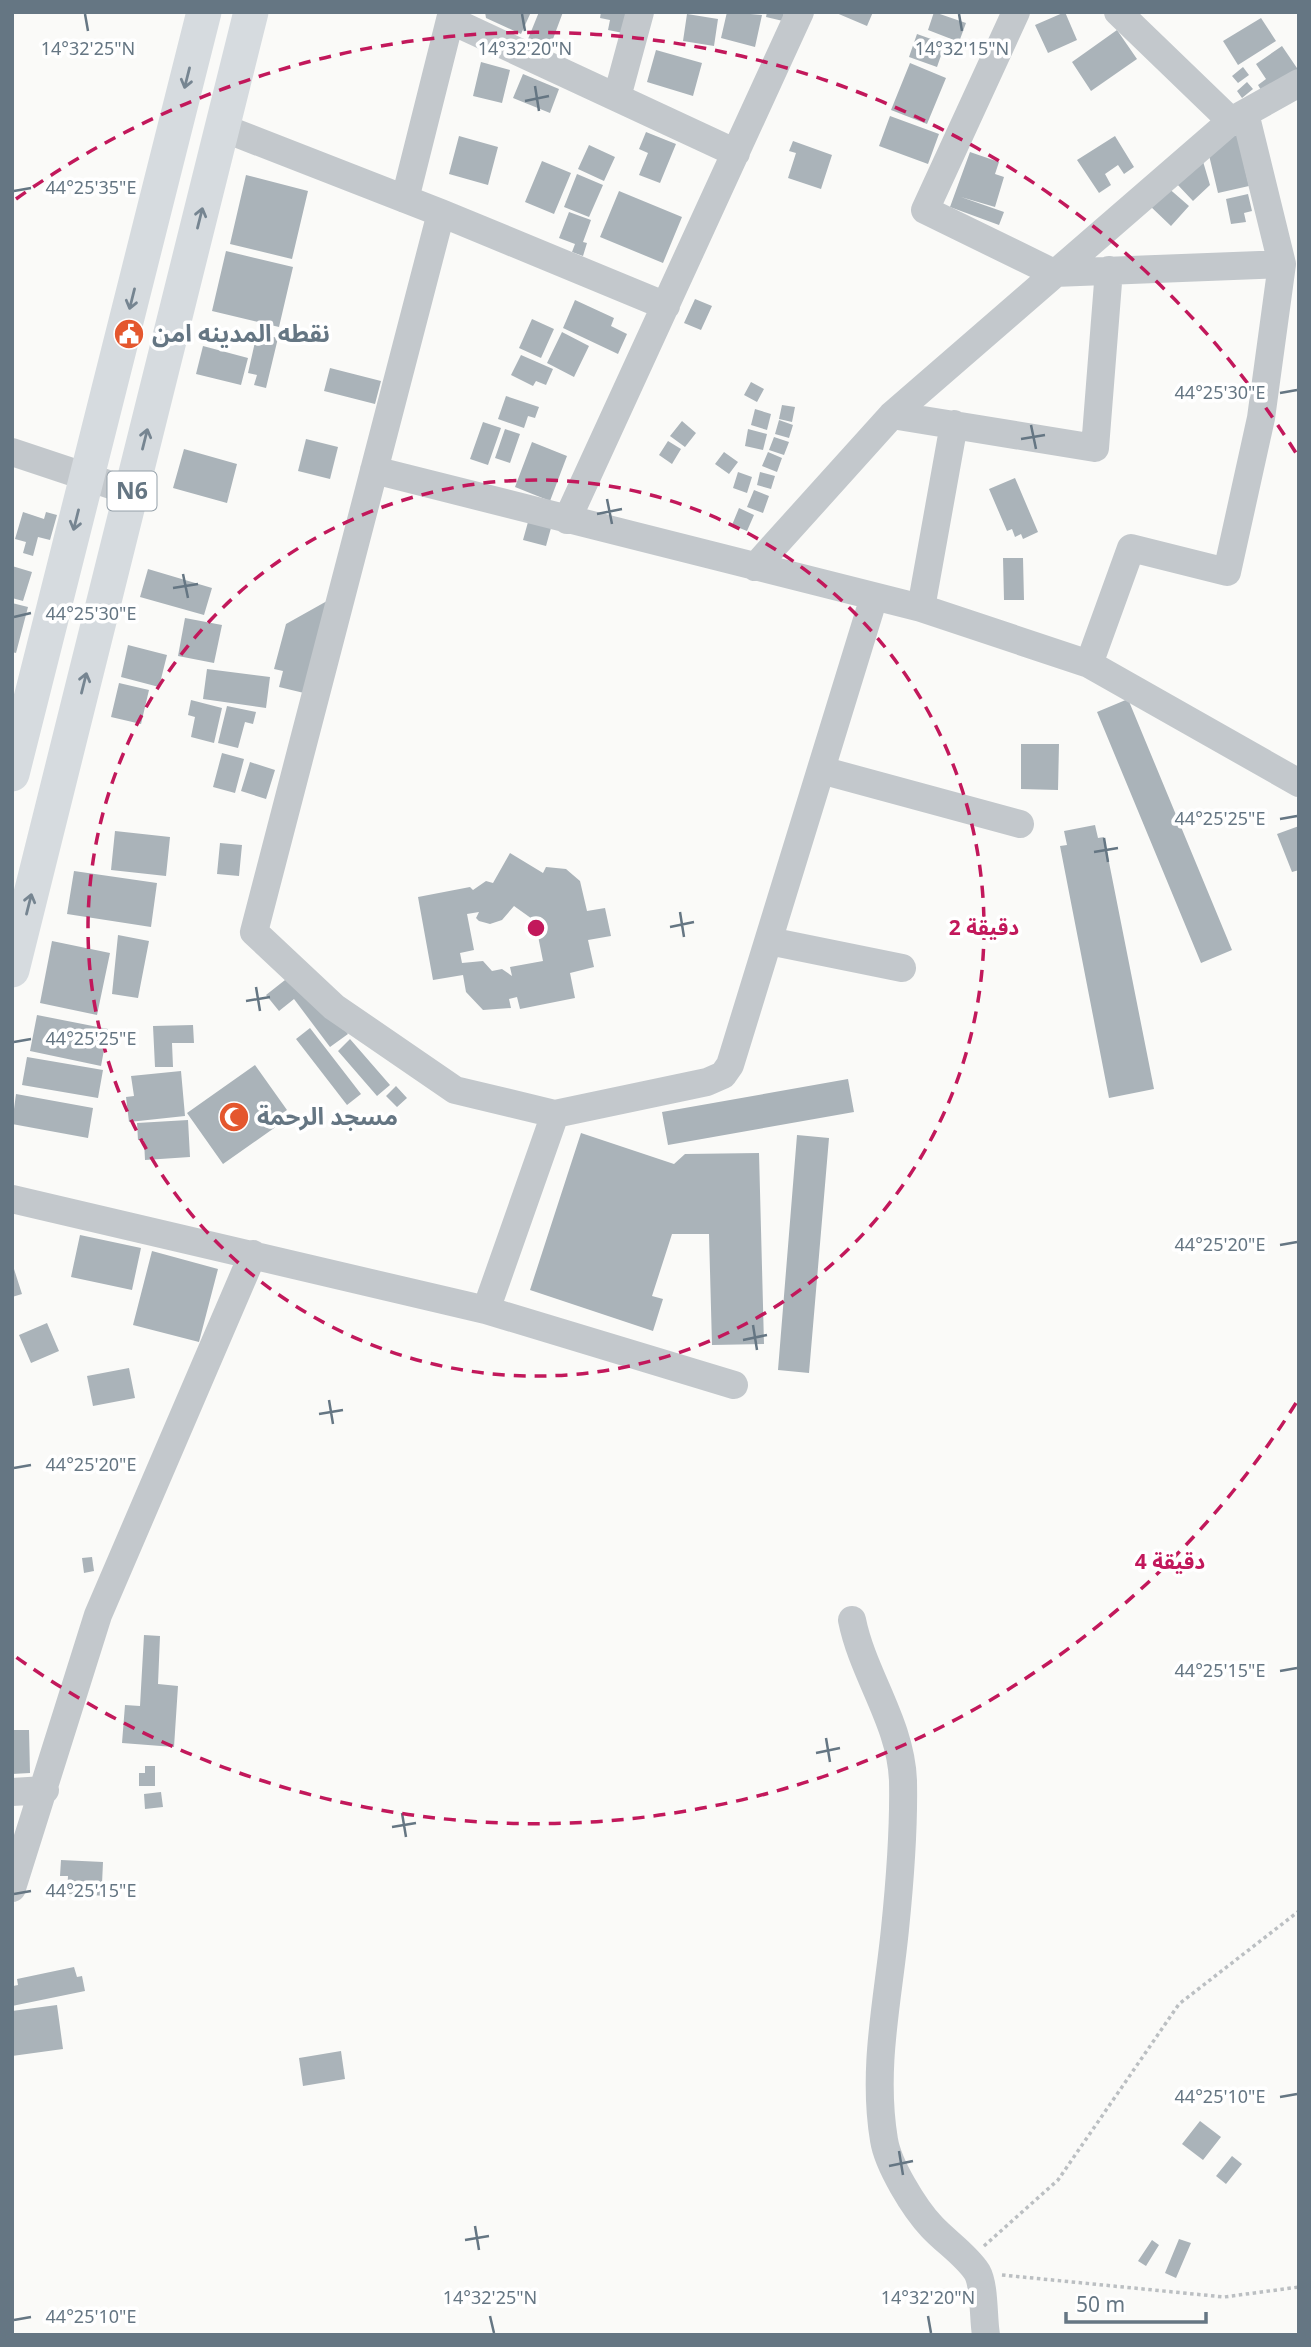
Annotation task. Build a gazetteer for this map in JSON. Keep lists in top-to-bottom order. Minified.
{"streets":{"main road":["N6"]},"places":{"public building":["نقطه المدينه امن"],"mosque":["مسجد الرحمة"]},"scale_bar":"50 m","coordinates":["14°32'15\"N","14°32'25\"N","14°32'20\"N","44°25'35\"E","44°25'30\"E","44°25'25\"E","44°25'20\"E","44°25'15\"E","44°25'10\"E"],"rings":["2 دقيقة","4 دقيقة"]}
